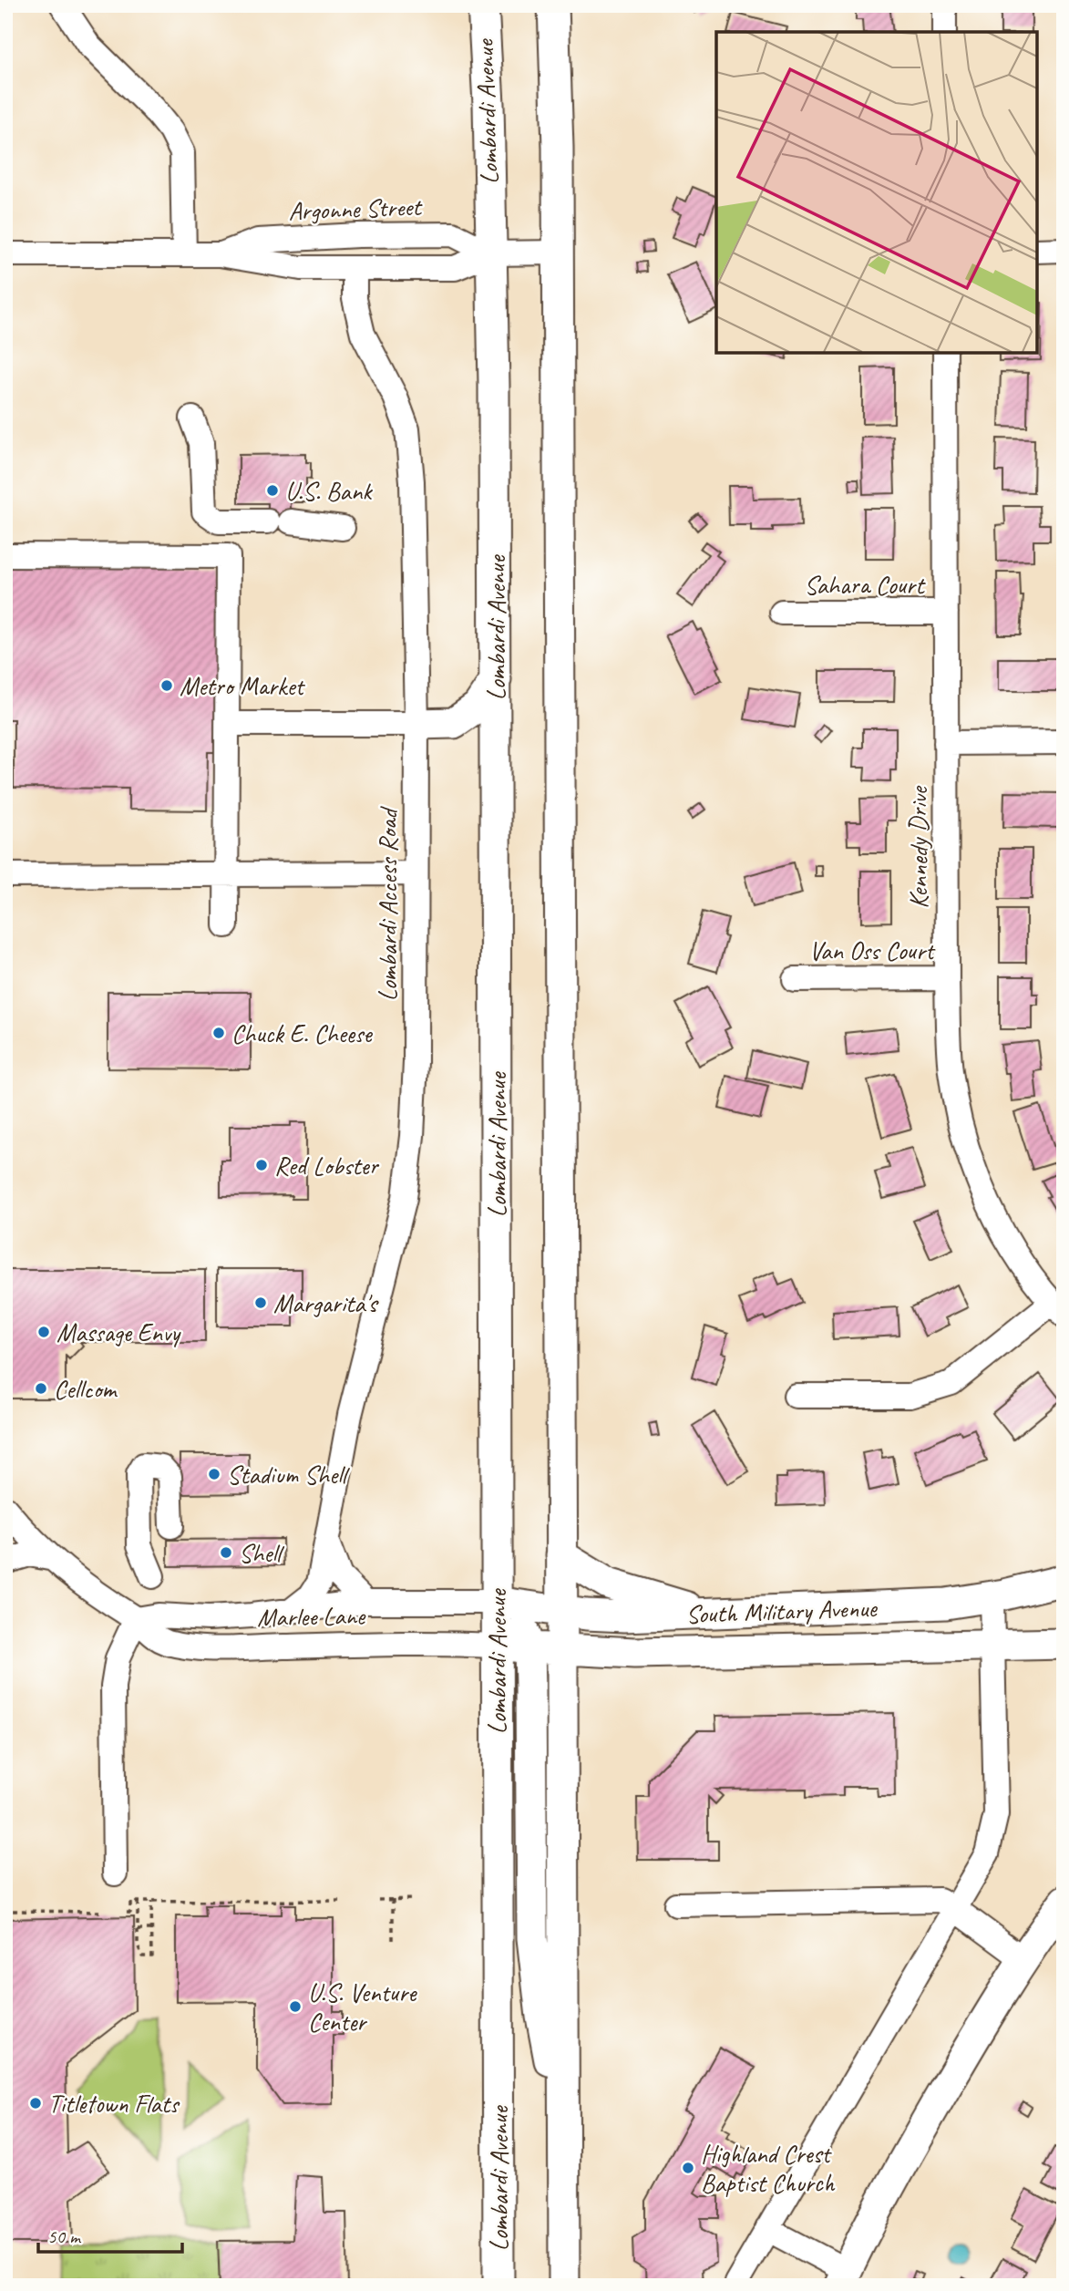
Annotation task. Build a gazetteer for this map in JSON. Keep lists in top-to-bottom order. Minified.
{"streets":{"main road":["Lombardi Avenue","South Military Avenue"],"street":["Argonne Street","Sahara Court","Kennedy Drive","Lombardi Access Road","Van Oss Court","Marlee Lane"]},"crossings":[["Lombardi Avenue","Argonne Street"],["Lombardi Avenue","South Military Avenue"],["Lombardi Avenue","Marlee Lane"],["Argonne Street","Lombardi Access Road"],["Sahara Court","Kennedy Drive"],["Kennedy Drive","Van Oss Court"],["Lombardi Access Road","Marlee Lane"],["South Military Avenue","Marlee Lane"]],"places":["U.S. Bank","Metro Market","Chuck E. Cheese","Red Lobster","Margarita's","Massage Envy","Cellcom","Stadium Shell","Shell","U.S. Venture Center","Titletown Flats","Highland Crest Baptist Church"],"scale_bar":"50 m"}
